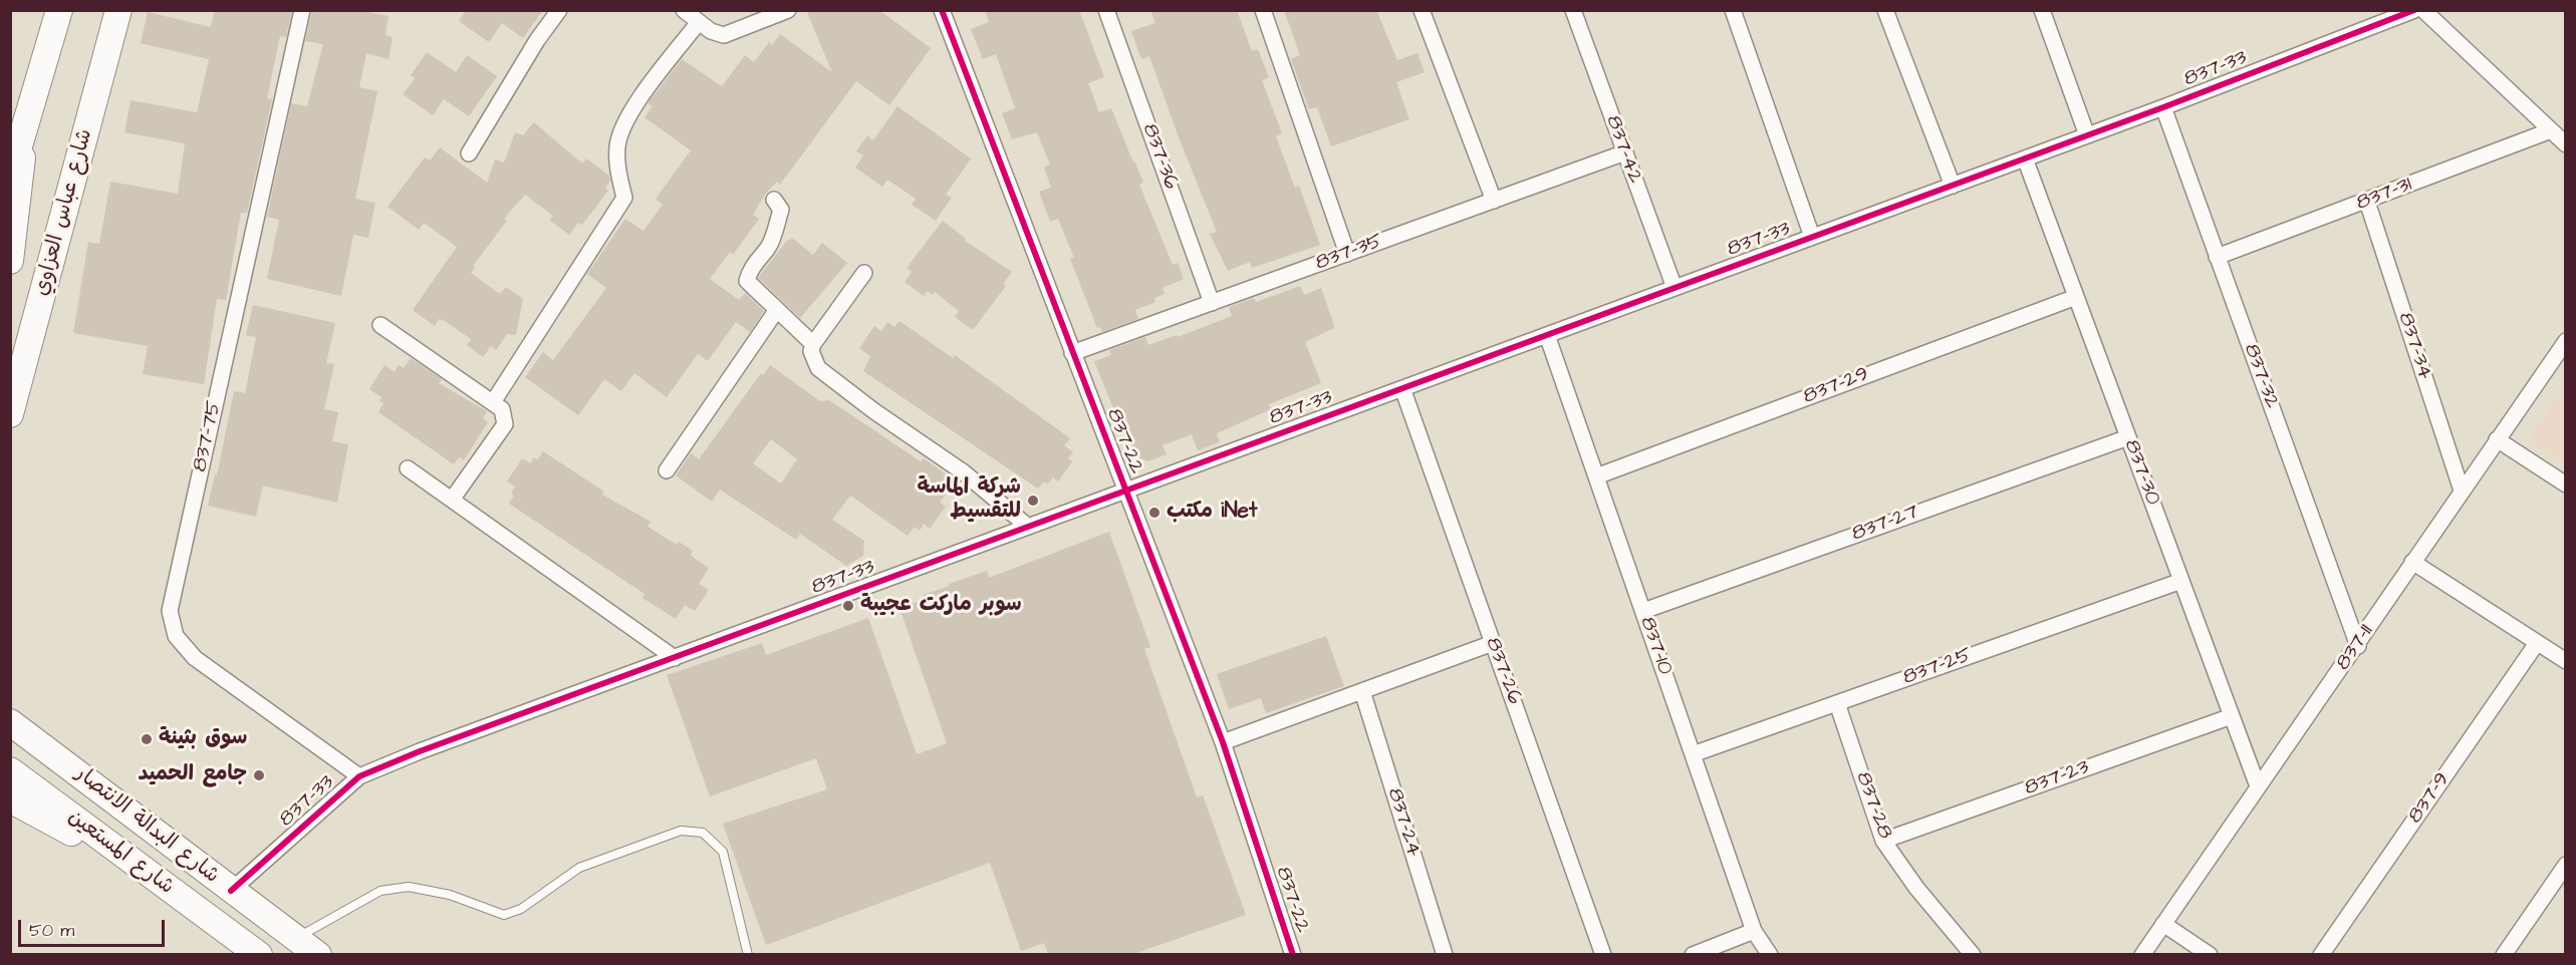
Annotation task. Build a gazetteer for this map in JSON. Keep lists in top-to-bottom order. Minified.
{"streets":{"main road":["شارع عباس العزاوي","شارع البدالة الانتصار","شارع المستعين"],"street":["837-33","837-42","837-36","837-31","837-35","837-34","837-32","837-29","837-75","837-22","837-30","837-27","837-10","837-11","837-25","837-26","837-23","837-9","837-28","837-24"]},"crossings":[["837-33","837-42"],["837-33","837-32"],["837-33","837-75"],["837-33","837-22"],["837-33","837-30"],["837-33","837-10"],["837-33","837-26"],["837-33","شارع البدالة الانتصار"],["837-42","837-35"],["837-36","837-35"],["837-31","837-34"],["837-31","837-32"],["837-35","837-22"],["837-34","837-11"],["837-32","837-11"],["837-29","837-30"],["837-29","837-10"],["837-30","837-27"],["837-30","837-11"],["837-30","837-25"],["837-30","837-23"],["837-27","837-10"],["837-10","837-25"],["837-25","837-28"],["837-23","837-28"]],"places":["شركة الماسة للتقسيط","مكتب iNet","سوبر ماركت عجيبة","سوق بثينة","جامع الحميد"],"scale_bar":"50 m"}
